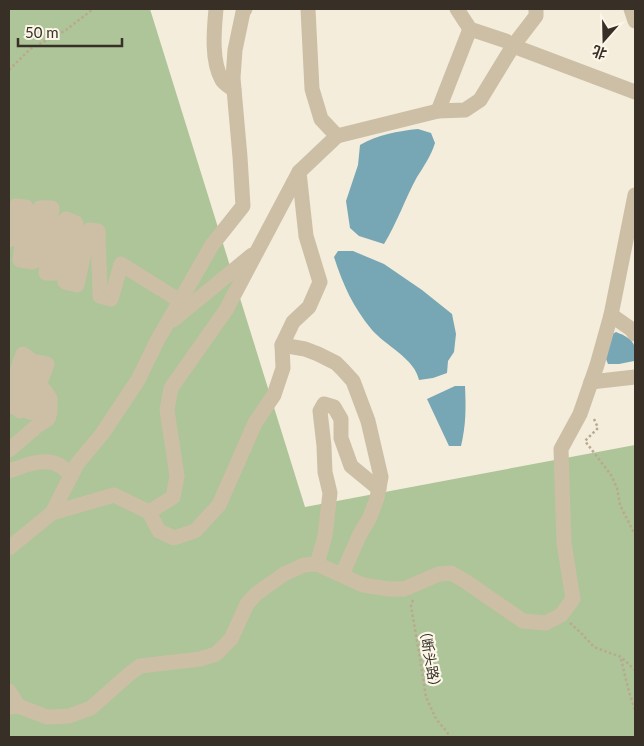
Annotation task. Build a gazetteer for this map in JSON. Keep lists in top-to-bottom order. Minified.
{"streets":{"path":["（断头路）"]},"scale_bar":"50 m","north":"bottom"}
